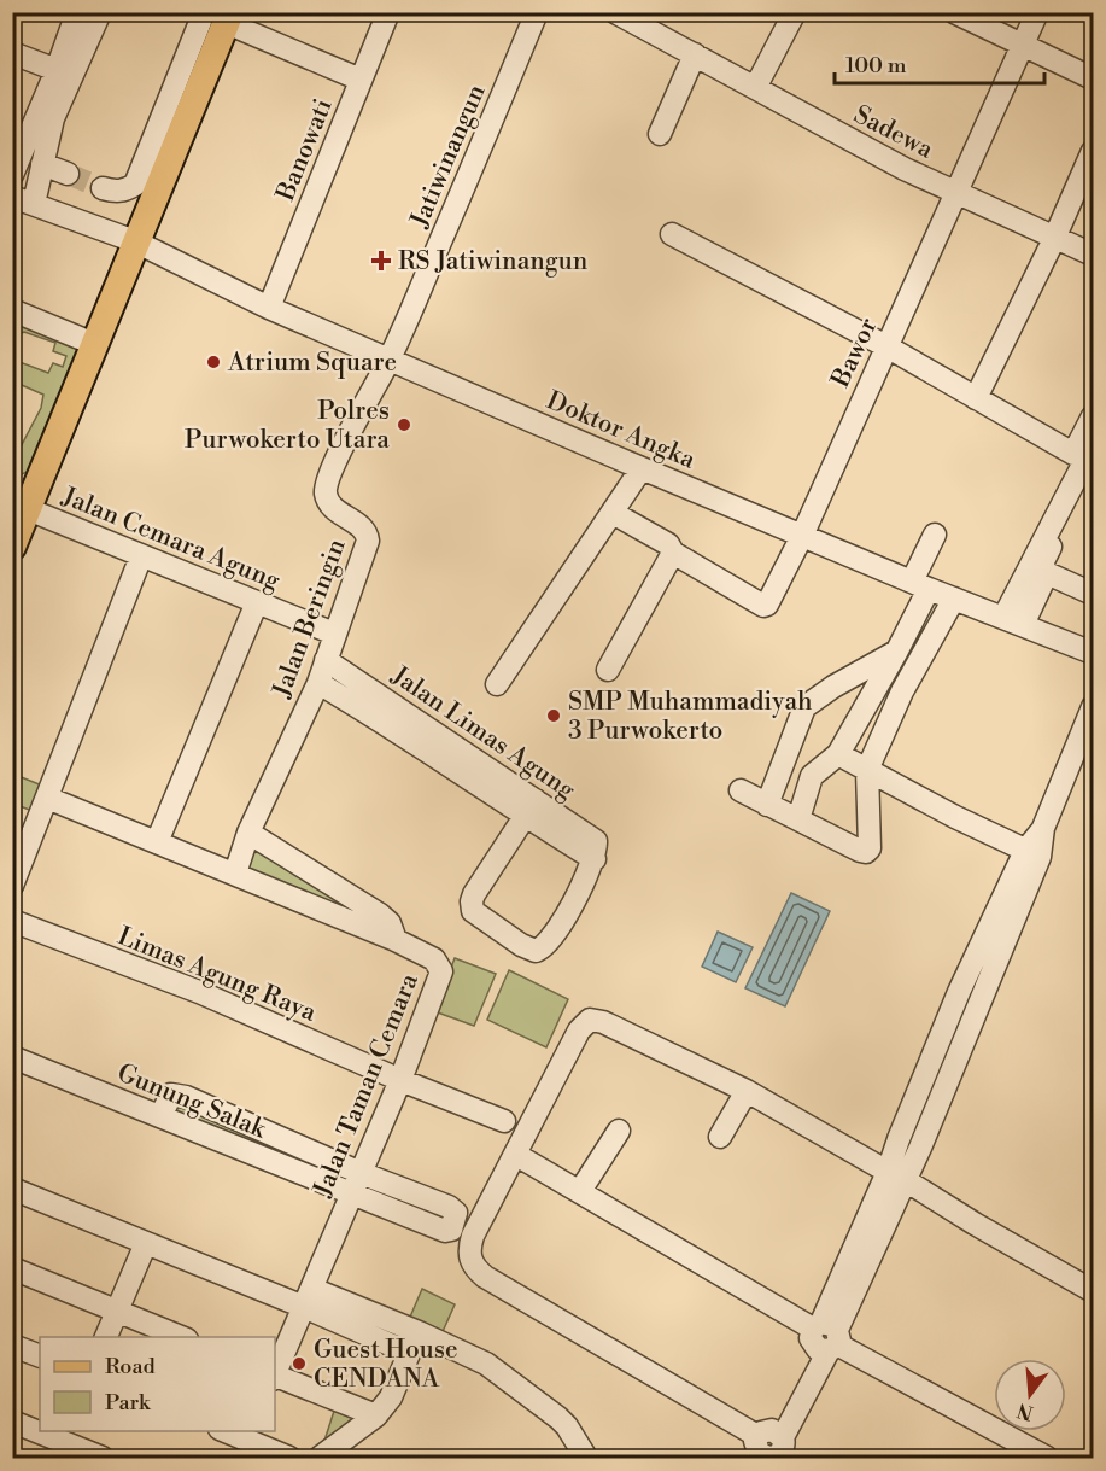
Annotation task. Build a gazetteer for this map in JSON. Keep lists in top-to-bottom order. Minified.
{"streets":{"street":["Sadewa","Banowati","Jatiwinangun","Bawor","Doktor Angka","Jalan Cemara Agung","Jalan Beringin","Jalan Limas Agung","Limas Agung Raya","Jalan Taman Cemara","Gunung Salak"]},"crossings":[["Sadewa","Bawor"],["Banowati","Doktor Angka"],["Jatiwinangun","Doktor Angka"],["Jatiwinangun","Jalan Beringin"],["Bawor","Doktor Angka"],["Doktor Angka","Jalan Beringin"],["Jalan Cemara Agung","Jalan Beringin"],["Jalan Beringin","Jalan Limas Agung"],["Jalan Beringin","Jalan Taman Cemara"],["Limas Agung Raya","Jalan Taman Cemara"],["Jalan Taman Cemara","Gunung Salak"]],"places":{"health":["RS Jatiwinangun"],"other":["Atrium Square","Polres Purwokerto Utara","SMP Muhammadiyah 3 Purwokerto","Guest House CENDANA"]},"legend":["Road","Park"],"scale_bar":"100 m","north":"bottom"}
